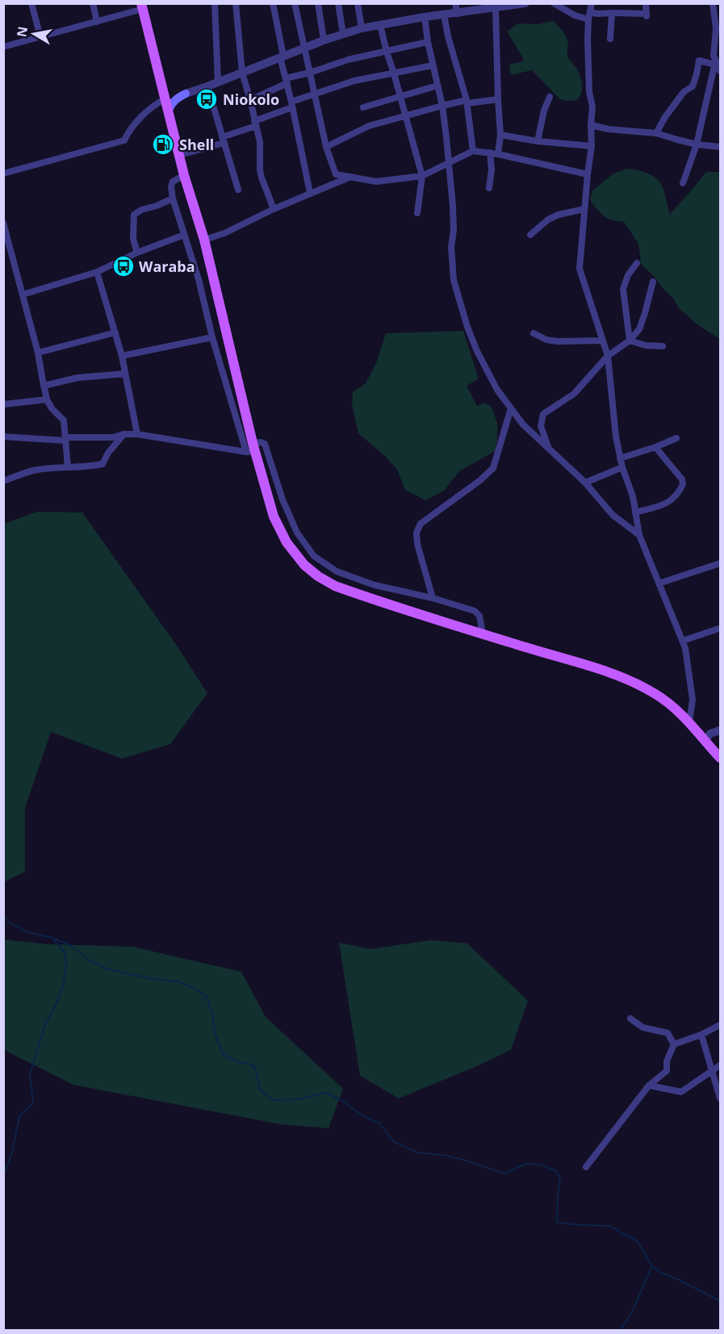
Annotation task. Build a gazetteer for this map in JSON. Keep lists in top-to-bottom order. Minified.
{"places":{"bus stop":["Niokolo","Waraba"],"fuel station":["Shell"]},"north":"left"}
